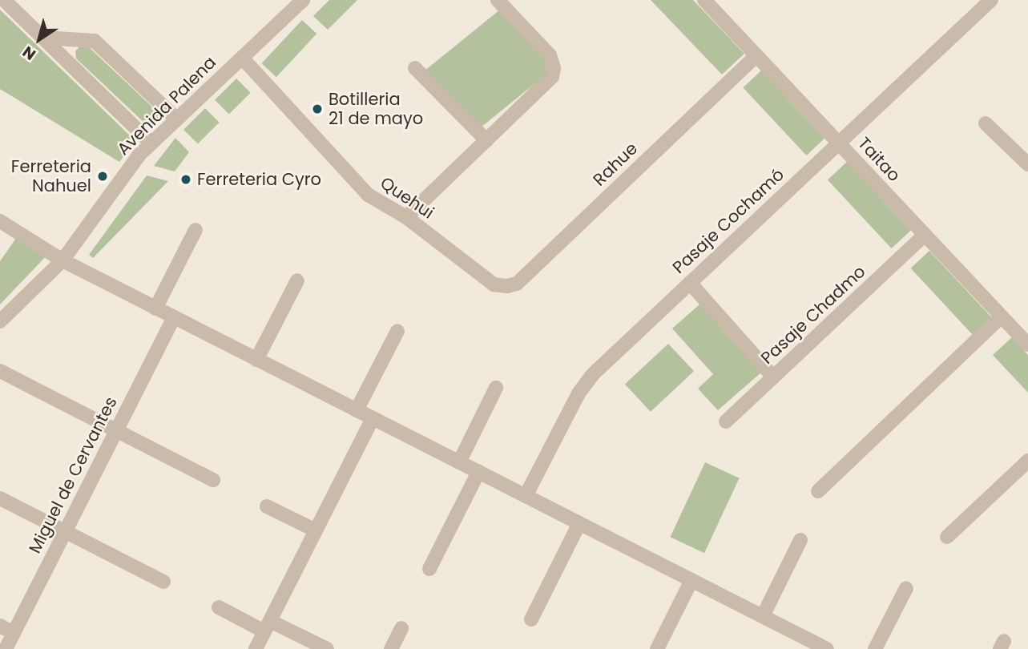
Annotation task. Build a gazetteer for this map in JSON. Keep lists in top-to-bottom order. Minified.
{"streets":{"street":["Avenida Palena","Taitao","Rahue","Quehui","Pasaje Cochamó","Pasaje Chadmo","Miguel de Cervantes"]},"crossings":[["Avenida Palena","Quehui"],["Taitao","Rahue"],["Taitao","Pasaje Cochamó"],["Taitao","Pasaje Chadmo"],["Rahue","Quehui"]],"places":["Botilleria 21 de mayo","Ferreteria Nahuel","Ferreteria Cyro"],"north":"bottom left"}
